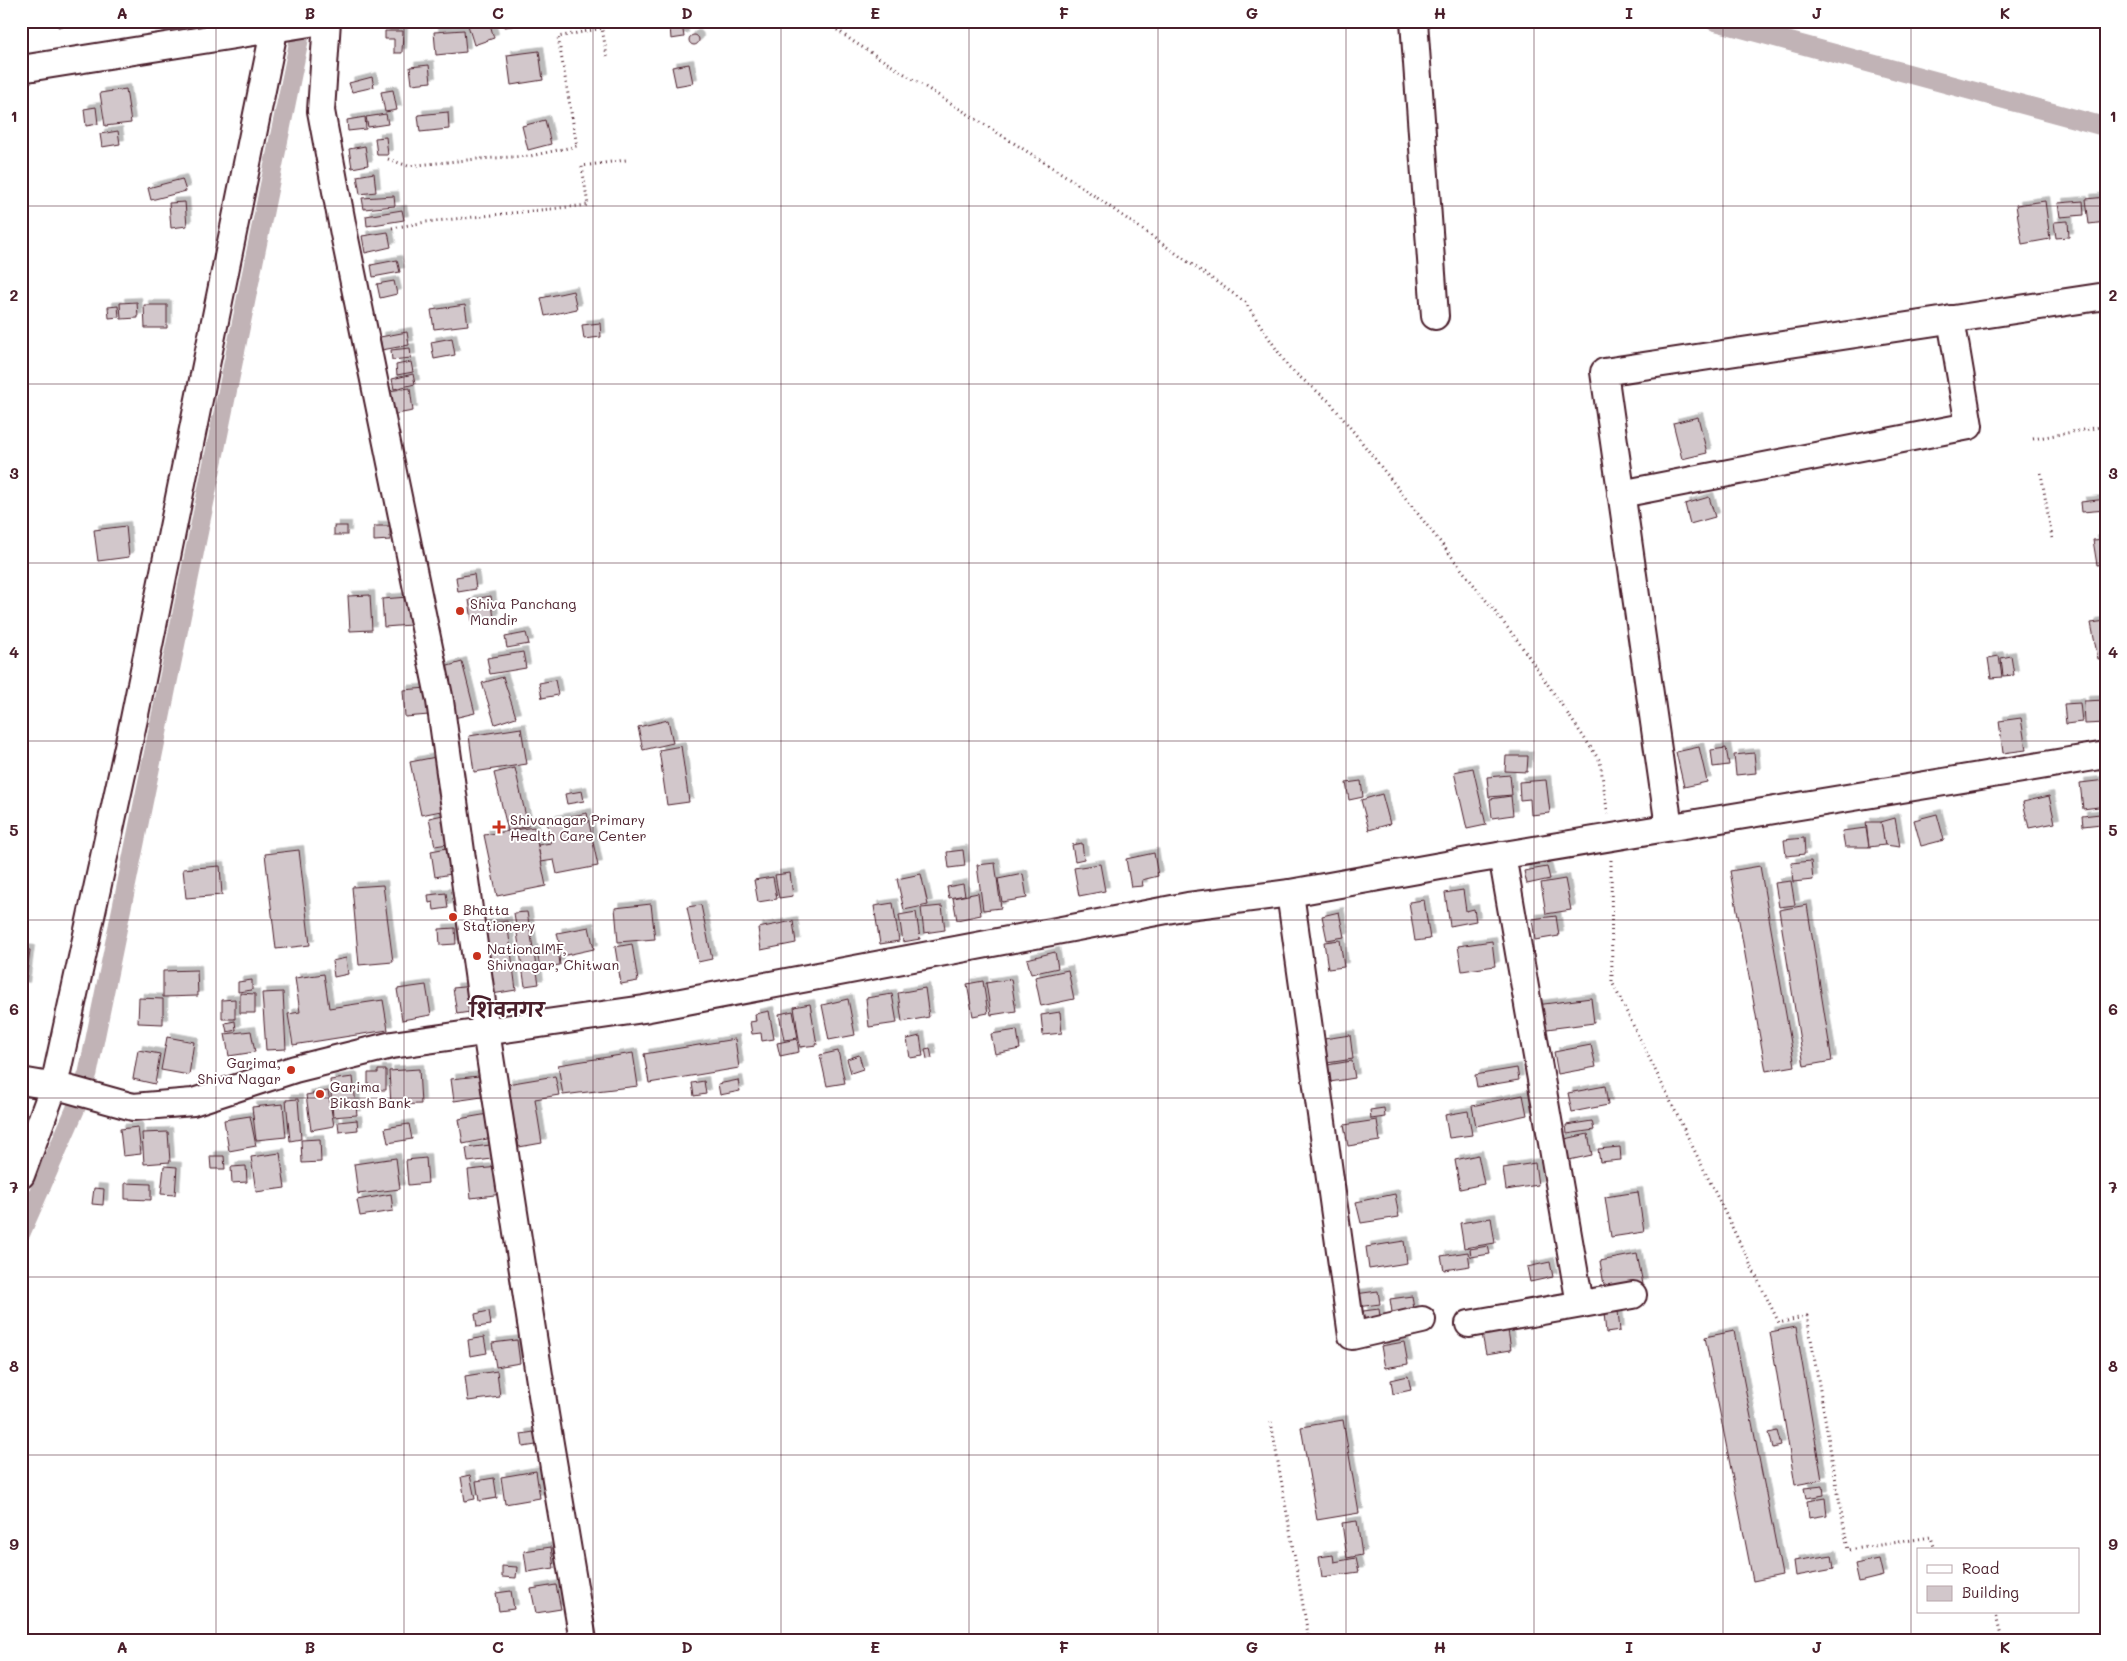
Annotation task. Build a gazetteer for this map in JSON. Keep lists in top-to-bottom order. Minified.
{"districts":["शिवनगर"],"places":{"other":["Shiva Panchang Mandir","Bhatta Stationery","NationalMF, Shivnagar, Chitwan","Garima, Shiva Nagar","Garima Bikash Bank"],"health":["Shivanagar Primary Health Care Center"]},"legend":["Road","Building"],"grid":{"columns":["A","B","C","D","E","F","G","H","I","J","K"],"rows":["1","2","3","4","5","6","7","8","9"]}}
